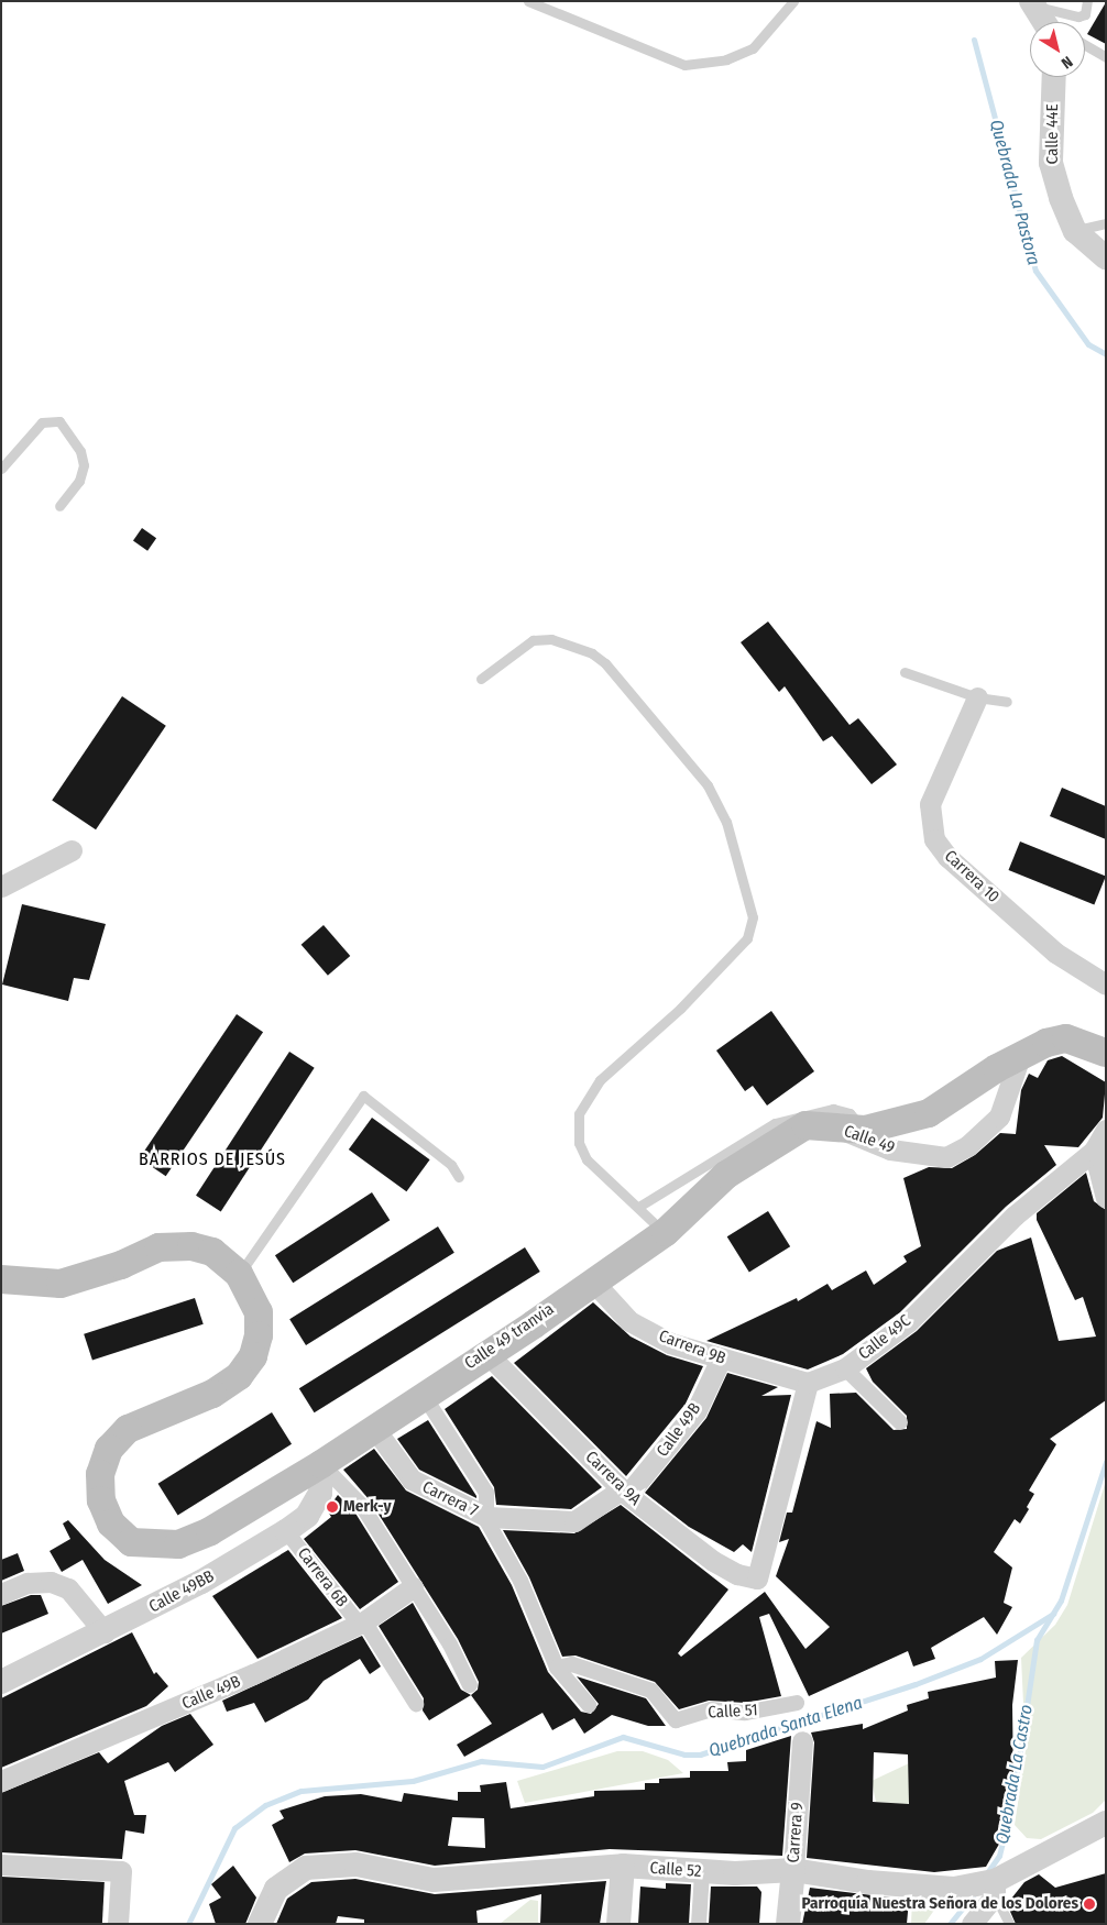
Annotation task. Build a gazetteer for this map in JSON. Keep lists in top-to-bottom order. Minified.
{"streets":{"main road":["Calle 49","Calle 49 tranvia"],"street":["Calle 44E","Carrera 10","Calle 49C","Carrera 9B","Calle 49B","Carrera 9A","Carrera 7","Carrera 6B","Calle 49BB","Calle 51","Carrera 9","Calle 52"]},"crossings":[["Calle 49","Calle 49 tranvia"],["Calle 49 tranvia","Carrera 9B"],["Calle 49 tranvia","Carrera 9A"],["Calle 49 tranvia","Carrera 7"],["Calle 49 tranvia","Calle 49BB"],["Calle 49C","Carrera 9B"],["Calle 49C","Carrera 9A"],["Carrera 9B","Calle 49B"],["Carrera 9B","Carrera 9A"],["Calle 49B","Carrera 9A"],["Calle 49B","Carrera 7"],["Calle 49B","Carrera 6B"],["Carrera 6B","Calle 49BB"],["Carrera 9","Calle 52"]],"districts":["BARRIOS DE JESÚS"],"water":["Quebrada La Pastora","Quebrada Santa Elena","Quebrada La Castro"],"places":["Merk-y","Parroquía Nuestra Señora de los Dolores"],"north":"bottom right"}
